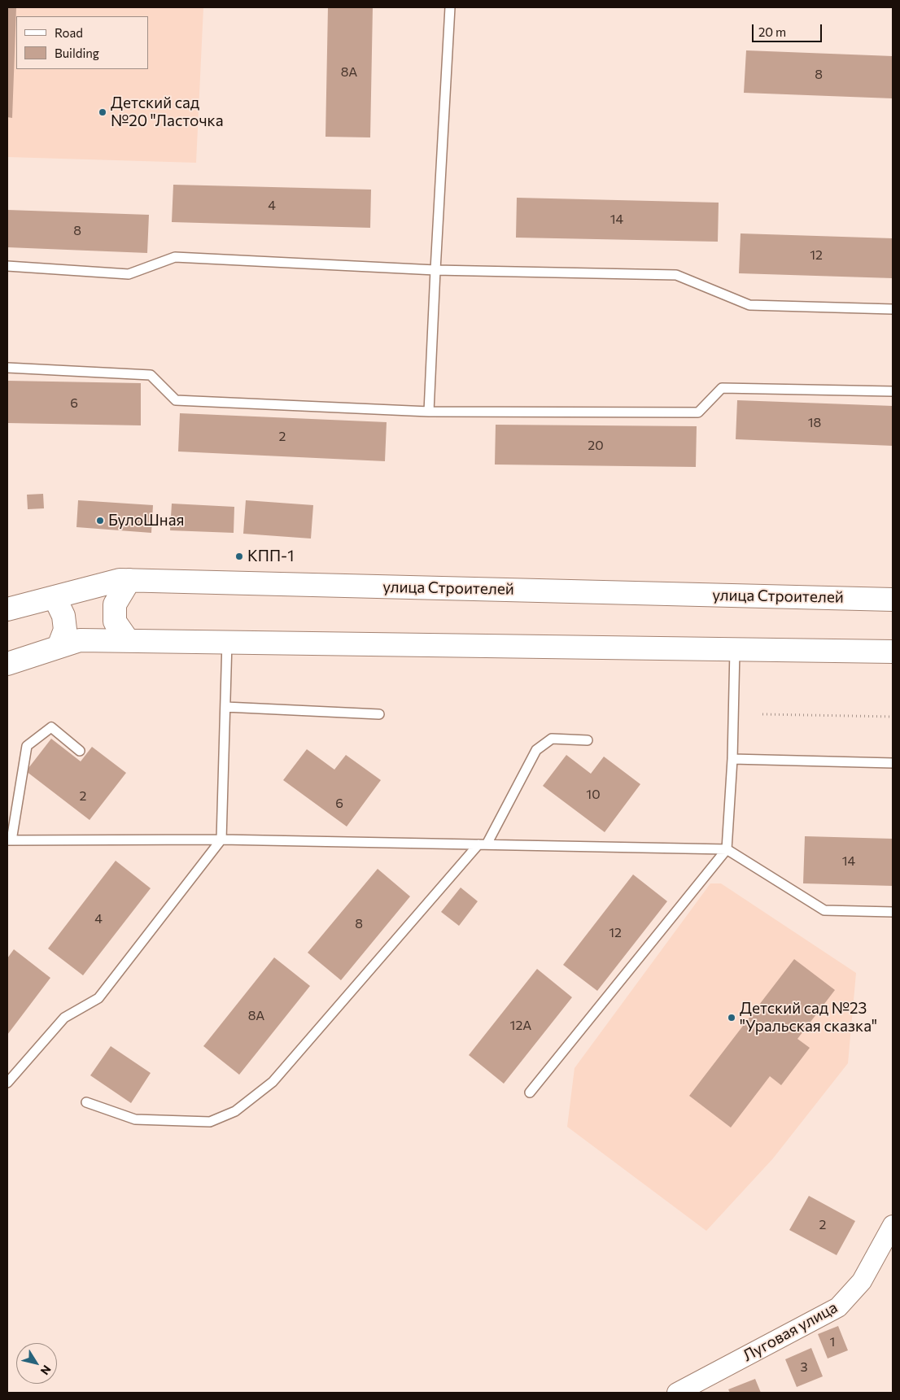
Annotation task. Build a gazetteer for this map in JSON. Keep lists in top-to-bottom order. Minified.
{"streets":{"main road":["улица Строителей"],"street":["Луговая улица"]},"places":["Детский сад №20 \"Ласточка","БулоШная","КПП-1","Детский сад №23 \"Уральская сказка\""],"house_numbers":["8А","8","4","14","8","12","6","18","2","20","10","2","6","14","4","8","12","8А","12А","2","1","3"],"legend":["Road","Building"],"scale_bar":"20 m","north":"bottom right"}
